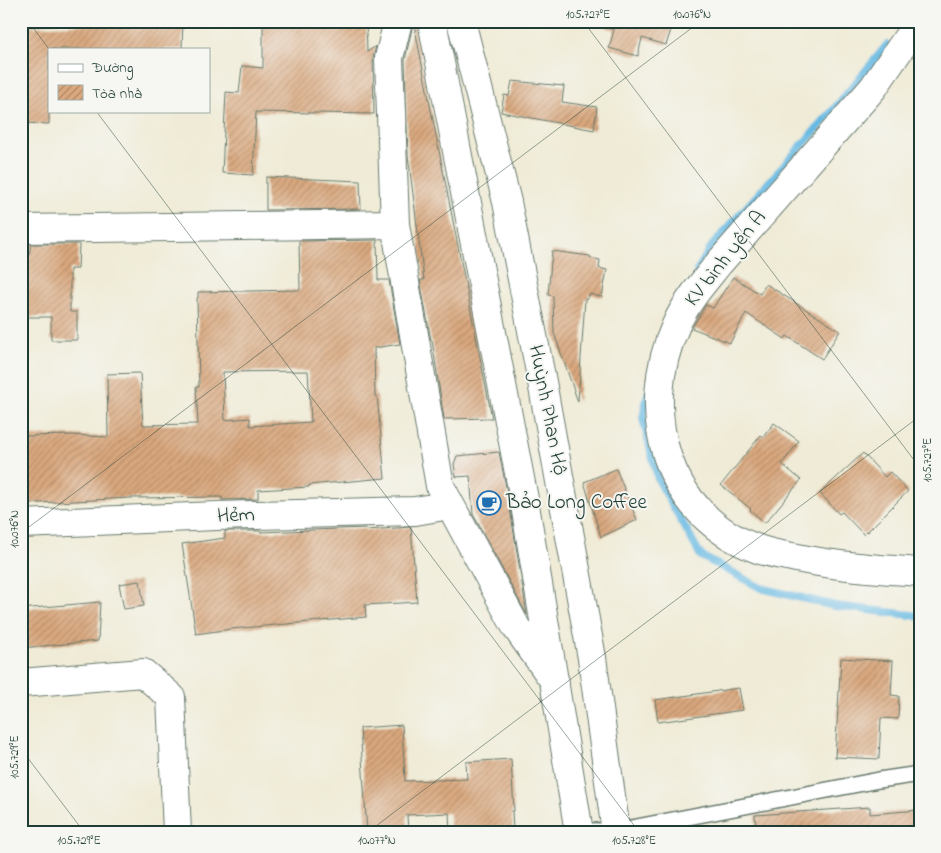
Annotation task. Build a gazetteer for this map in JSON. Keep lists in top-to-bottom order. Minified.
{"streets":{"street":["KV bình yên A","Huỳnh Phan Hộ","Hẻm"]},"places":{"cafe":["Bảo Long Coffee"]},"legend":["Đường","Tòa nhà"],"coordinates":["105.727°E","10.076°N","105.729°E","10.077°N","105.728°E"]}
